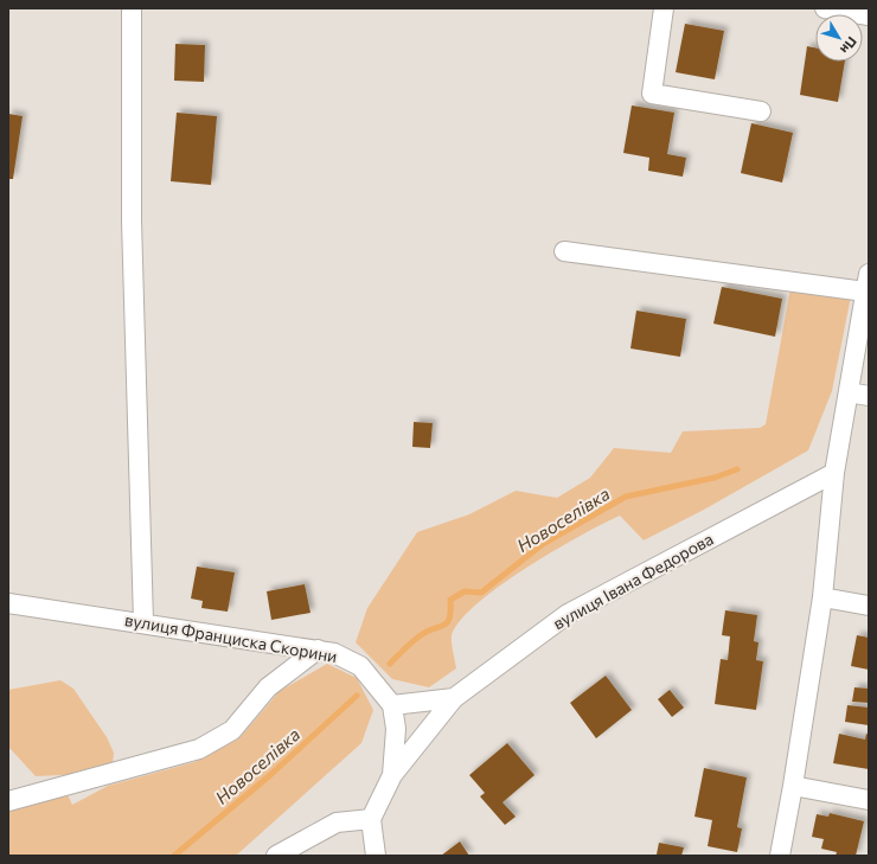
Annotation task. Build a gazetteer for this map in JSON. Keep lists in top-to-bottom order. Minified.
{"streets":{"street":["вулиця Івана Федорова","вулиця Франциска Скорини"]},"water":["Новоселівка"],"north":"bottom right"}
